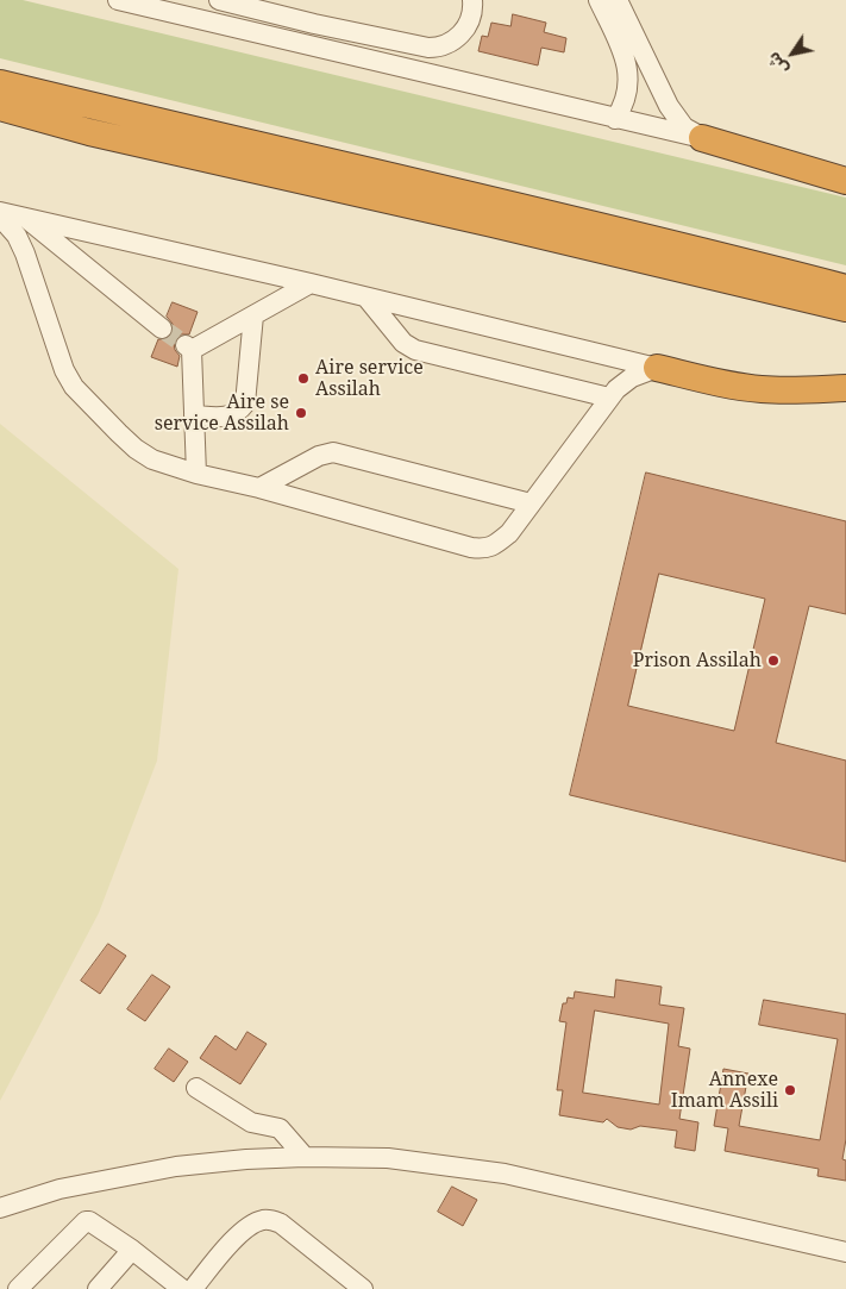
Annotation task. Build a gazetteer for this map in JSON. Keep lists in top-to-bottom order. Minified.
{"places":["Aire service Assilah","Aire se service Assilah","Prison Assilah","Annexe Imam Assili"],"north":"bottom left"}
